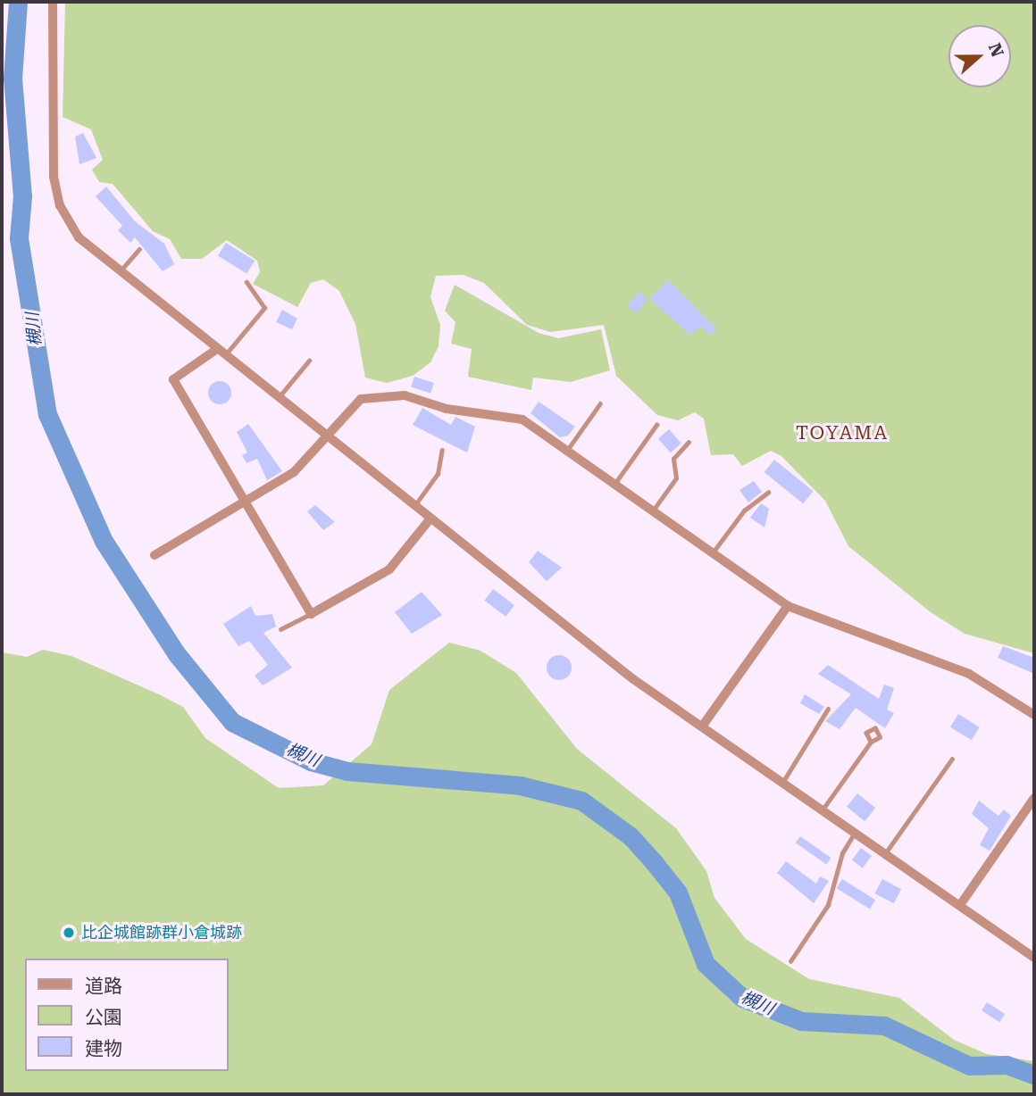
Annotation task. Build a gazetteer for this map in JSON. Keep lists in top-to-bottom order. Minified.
{"districts":["TOYAMA"],"water":["槻川"],"places":["比企城館跡群小倉城跡"],"legend":["道路","公園","建物"],"north":"right"}
